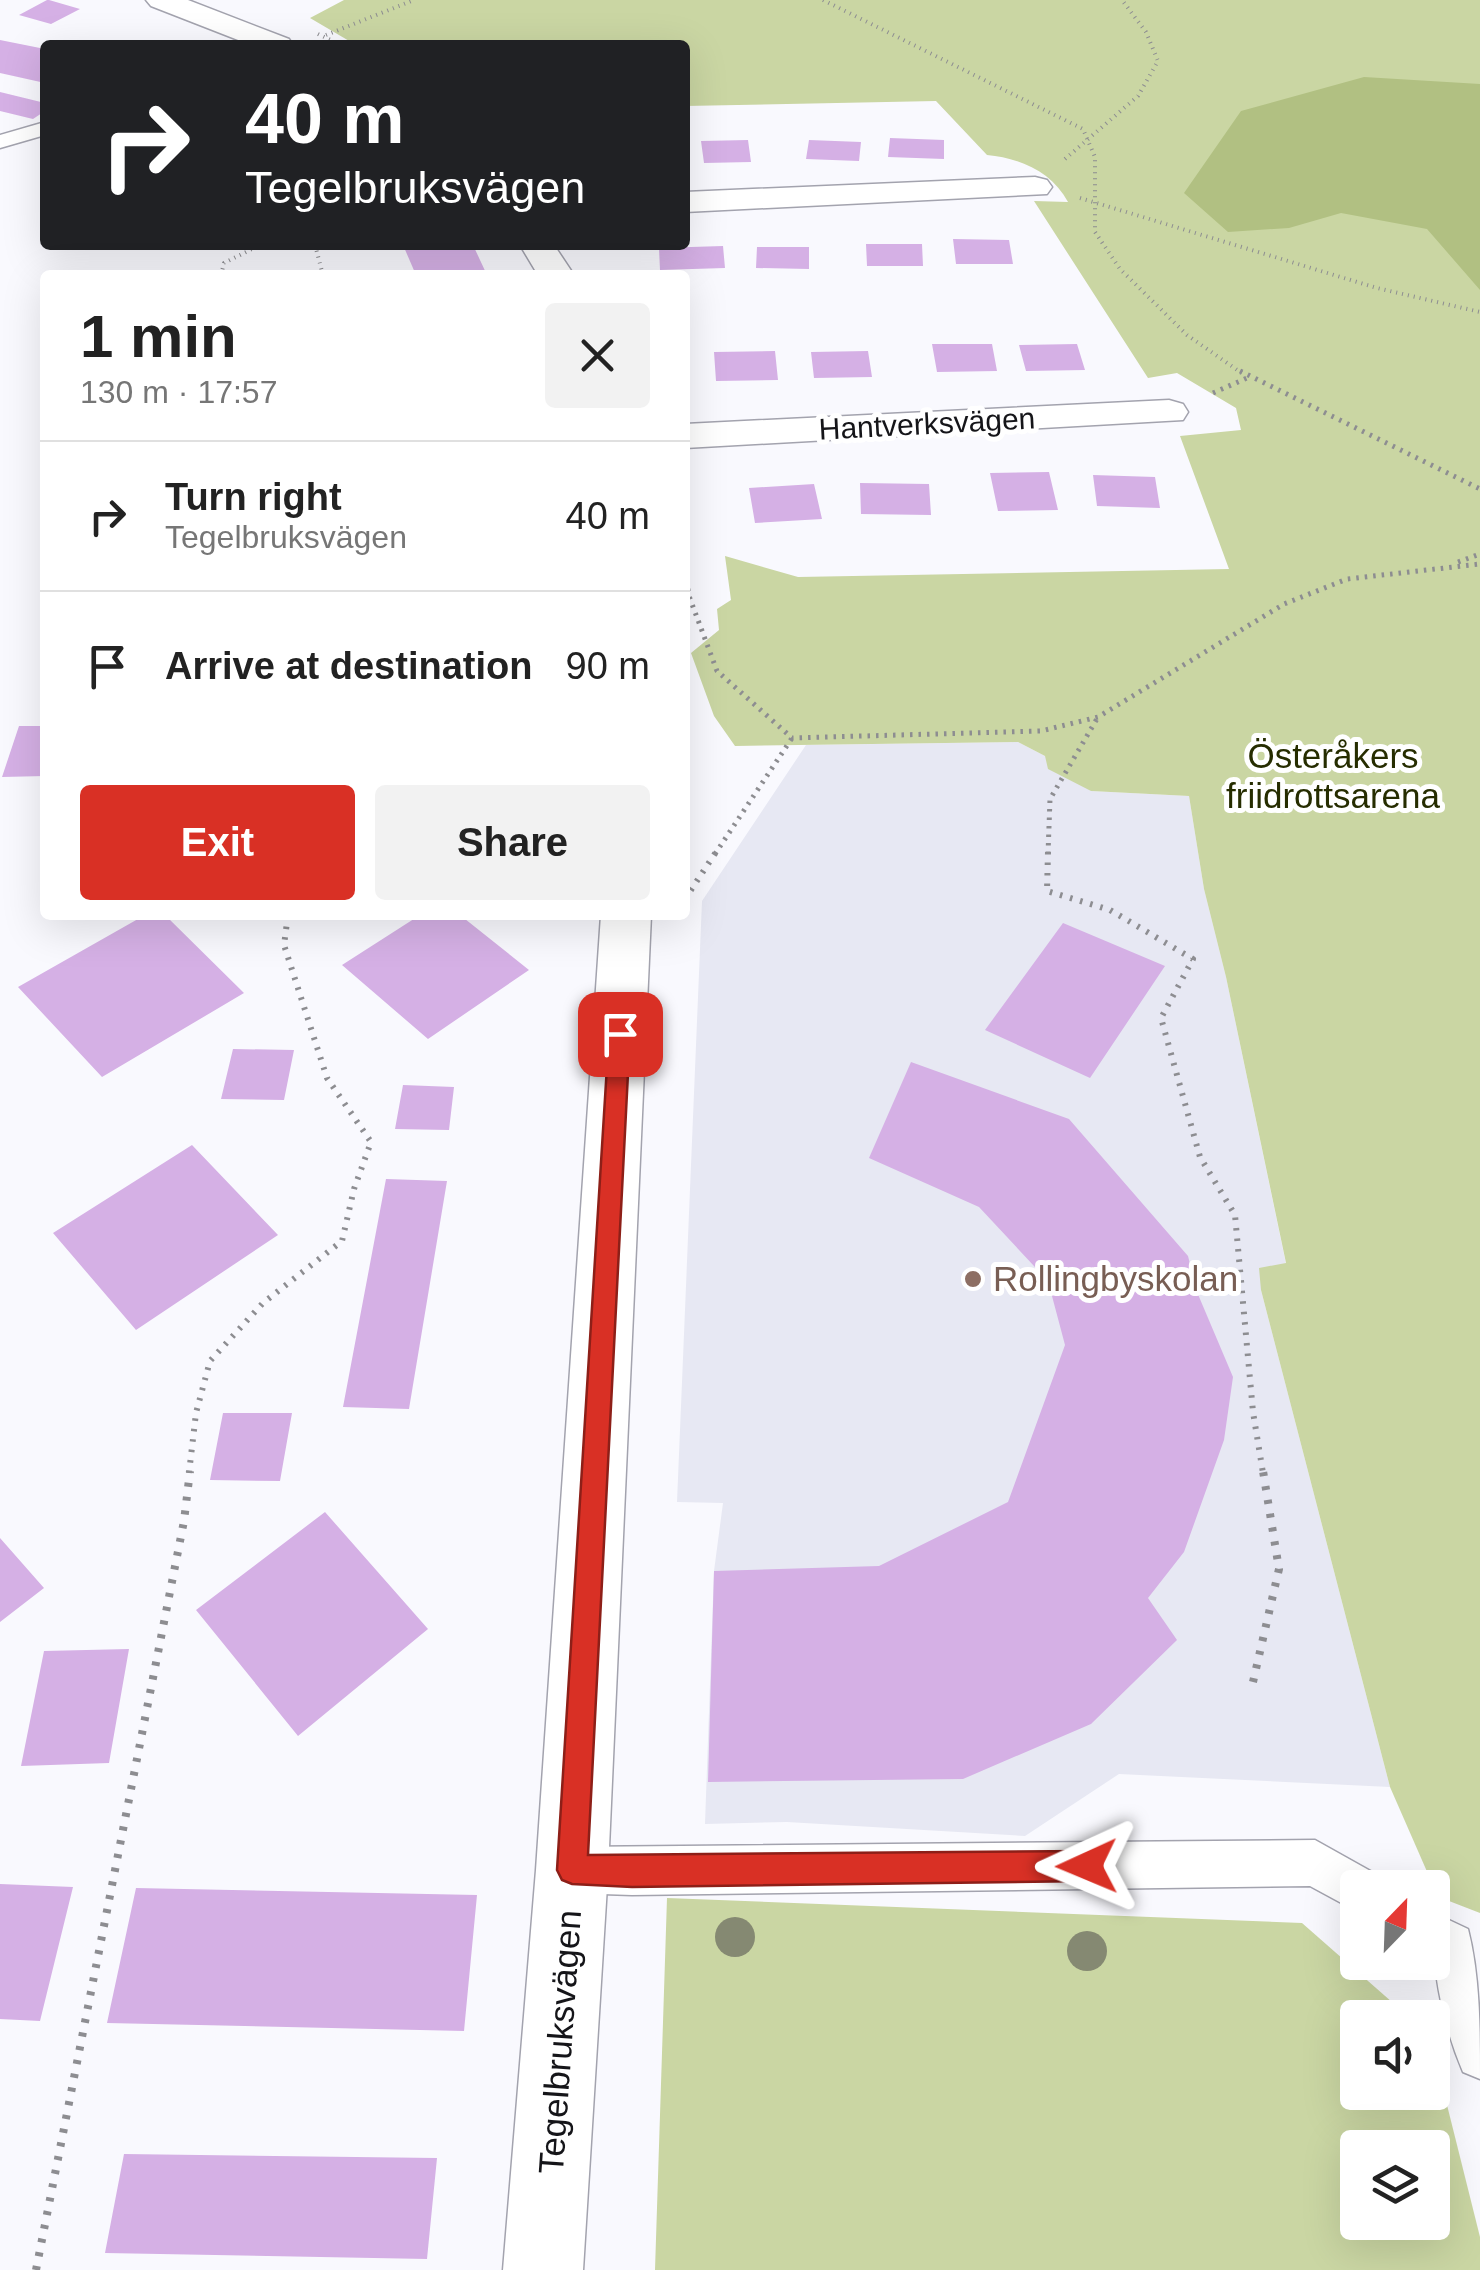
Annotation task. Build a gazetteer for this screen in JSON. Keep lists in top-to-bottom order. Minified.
{"streets":{"street":["Hantverksvägen","Tegelbruksvägen"]},"parks":["Österåkers friidrottsarena"],"places":["Rollingbyskolan"],"north":"top right","page":{"turn":["40 m","Tegelbruksvägen"],"heading":["1 min","130 m · 17:57"],"list":[{"name":"Turn right","note":"Tegelbruksvägen","value":"40 m"},{"name":"Arrive at destination","value":"90 m"}],"buttons":["Exit","Share"]}}
